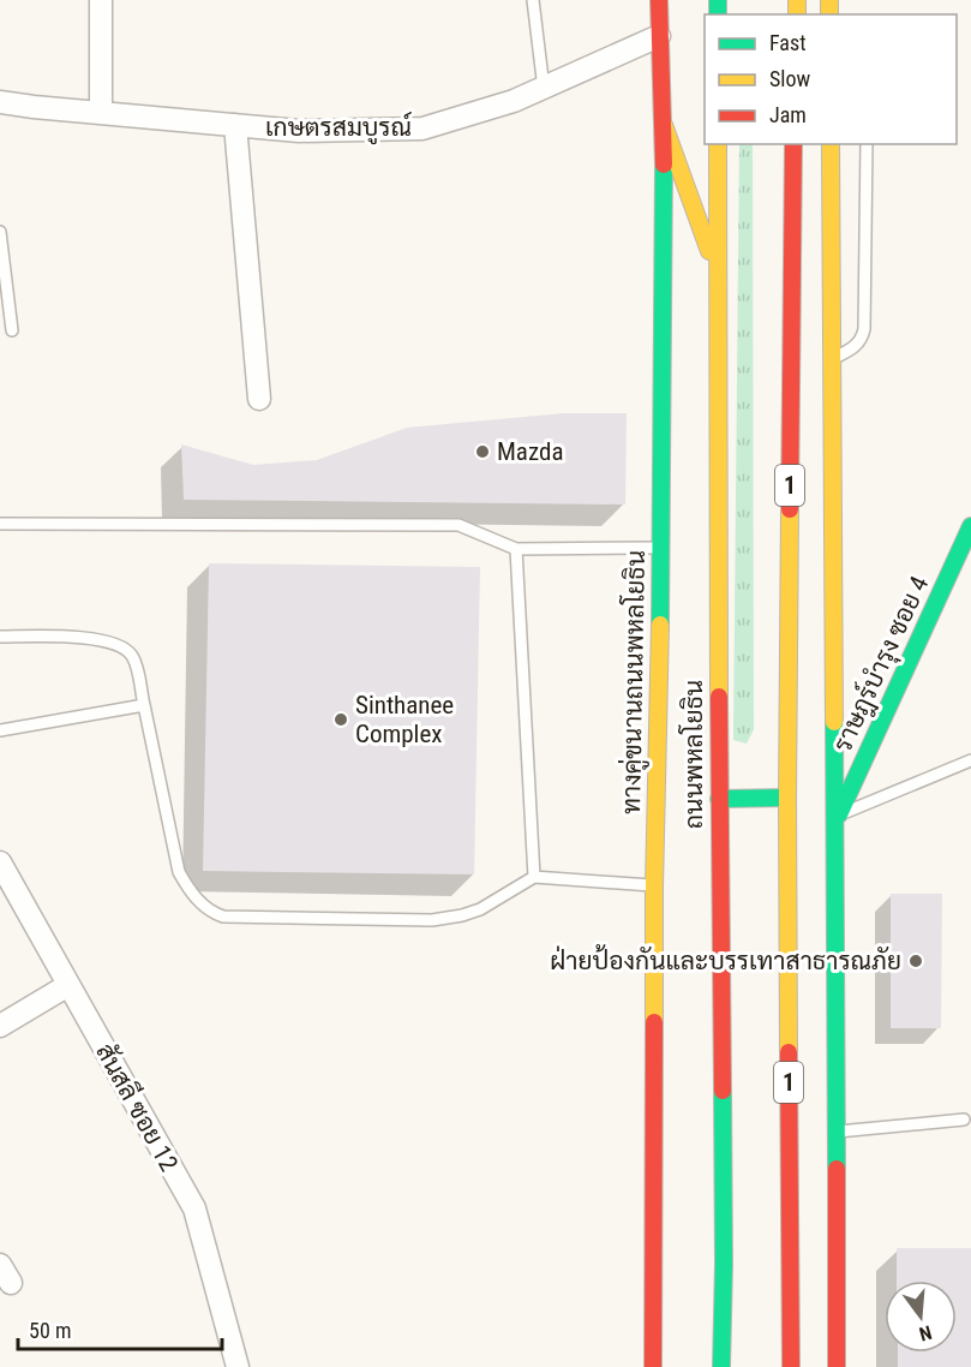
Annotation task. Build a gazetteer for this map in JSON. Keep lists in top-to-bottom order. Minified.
{"streets":{"main road":["1","ราษฎร์บำรุง ซอย 4","ทางคู่ขนานถนนพหลโยธิน","ถนนพหลโยธิน"],"street":["เกษตรสมบูรณ์","สันสลี ซอย 12"]},"crossings":[["เกษตรสมบูรณ์","ทางคู่ขนานถนนพหลโยธิน"],["1","ราษฎร์บำรุง ซอย 4"]],"places":["Mazda","Sinthanee Complex","ฝ่ายป้องกันและบรรเทาสาธารณภัย"],"legend":["Fast","Slow","Jam"],"scale_bar":"50 m","north":"bottom"}
